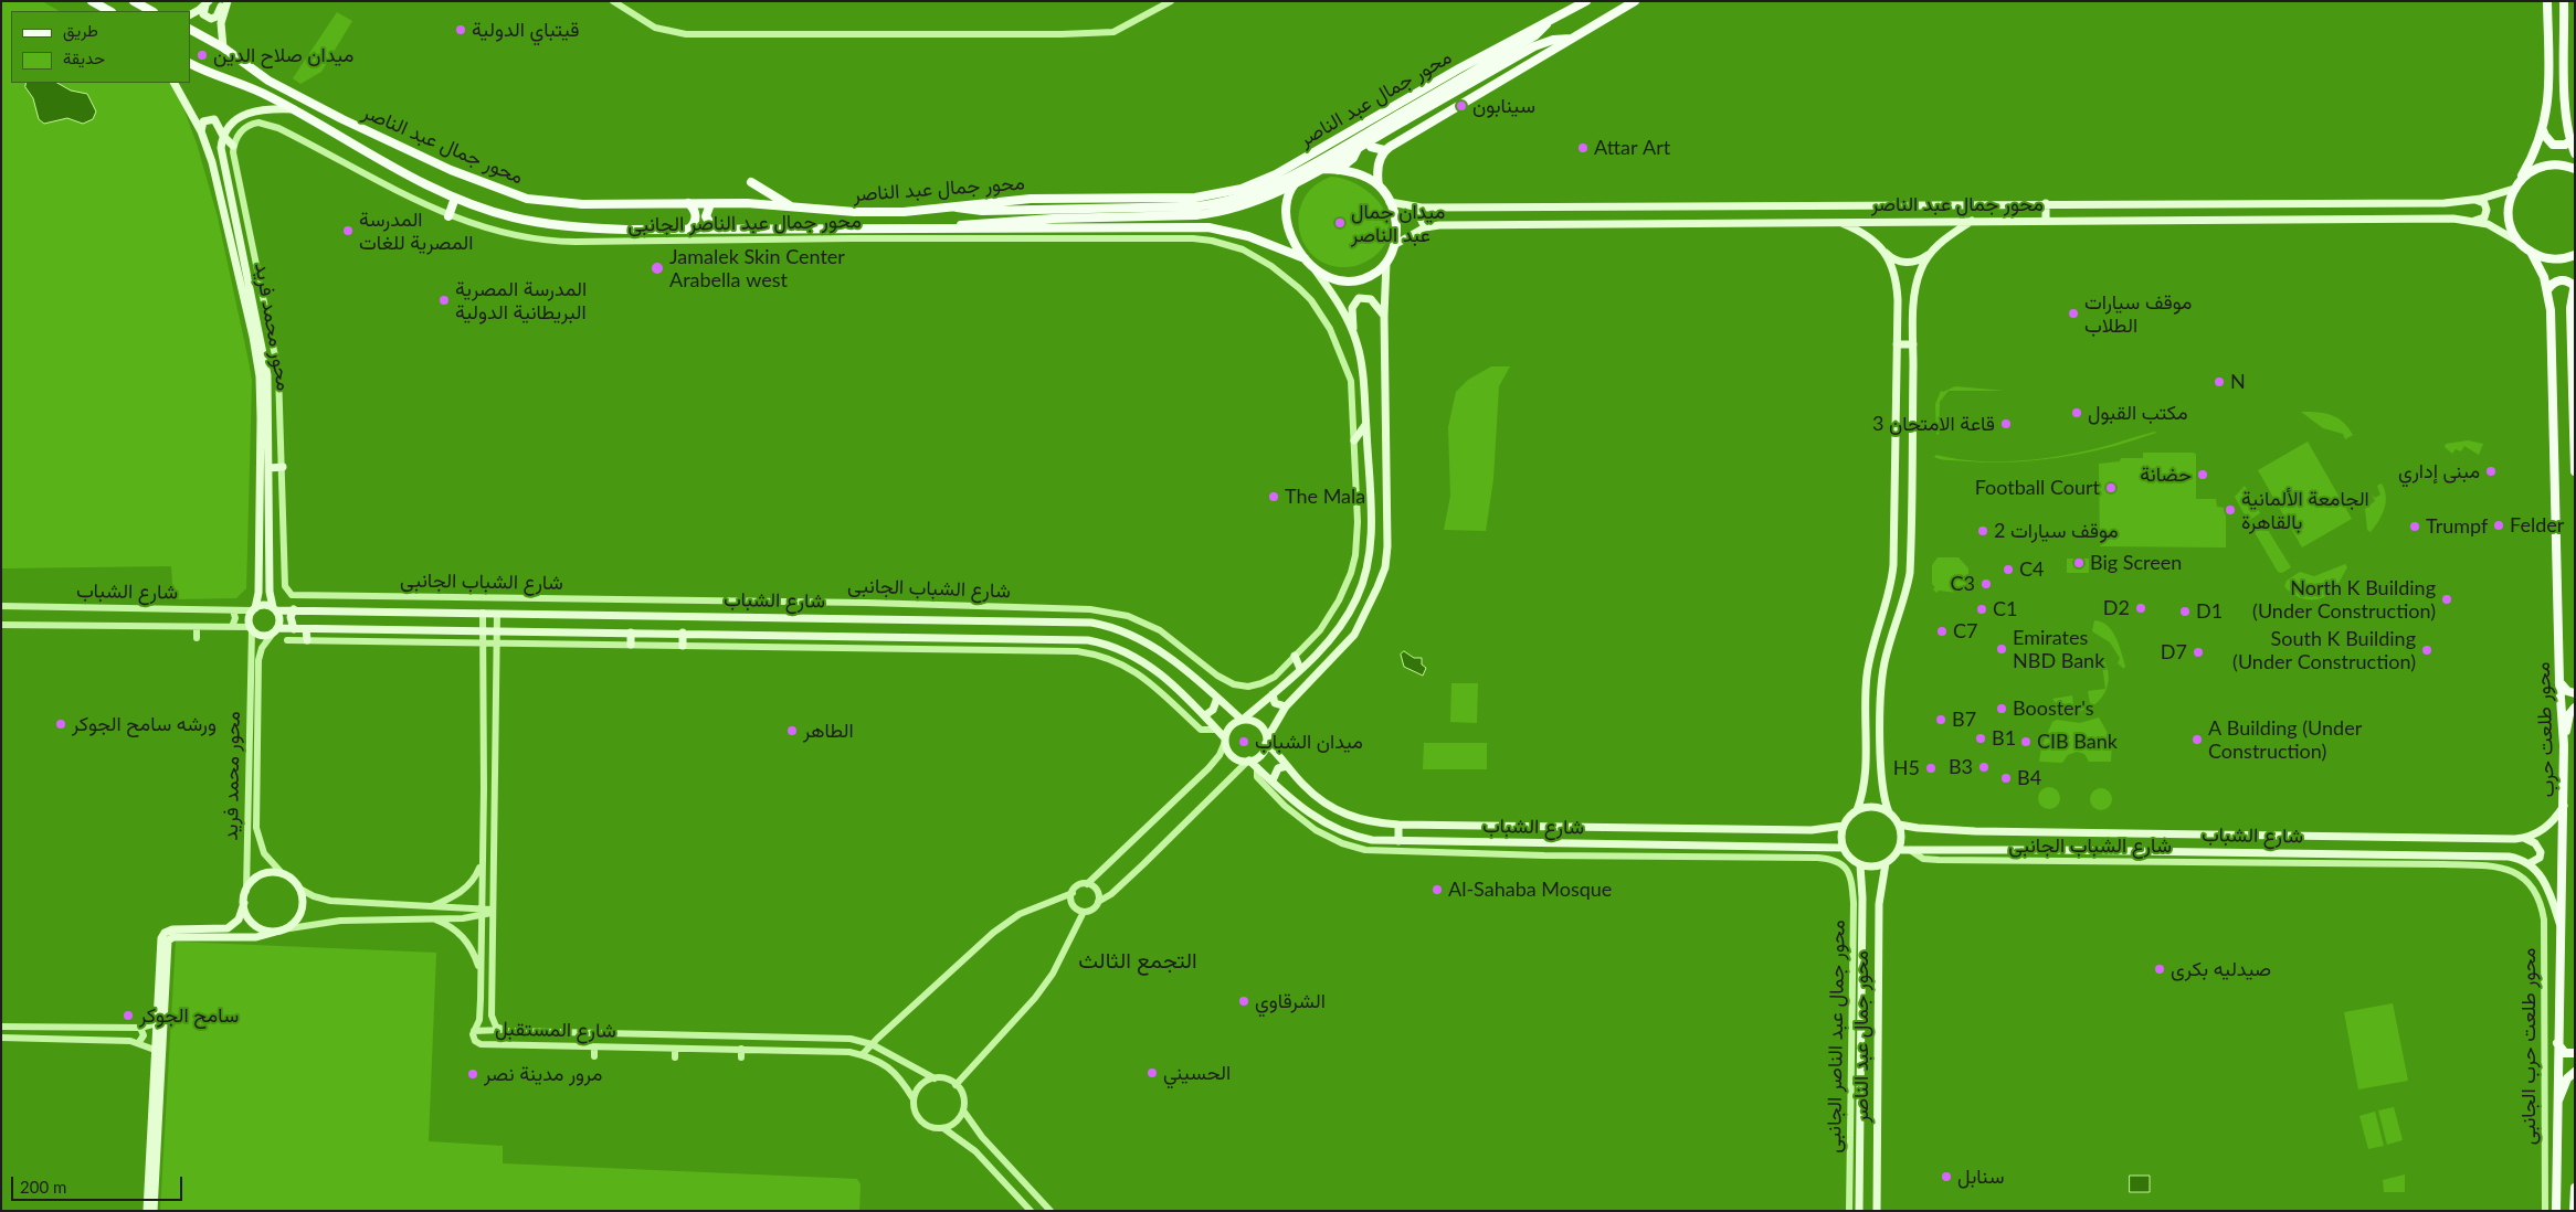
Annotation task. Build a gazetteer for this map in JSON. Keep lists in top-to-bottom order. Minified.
{"streets":{"main road":["محور جمال عبد الناصر","محور محمد فريد","شارع الشباب","محور طلعت حرب"],"street":["محور جمال عبد الناصر الجانبى","شارع الشباب الجانبى","شارع المستقبل","محور طلعت حرب الجانبى"]},"crossings":[["محور جمال عبد الناصر","محور جمال عبد الناصر الجانبى"],["محور جمال عبد الناصر","شارع الشباب"],["محور جمال عبد الناصر الجانبى","شارع الشباب"],["محور محمد فريد","شارع الشباب"],["شارع الشباب الجانبى","شارع الشباب"],["شارع الشباب الجانبى","محور طلعت حرب الجانبى"],["شارع الشباب","محور طلعت حرب"],["شارع الشباب","شارع المستقبل"]],"districts":["التجمع الثالث"],"places":["قيتباي الدولية","ميدان صلاح الدين","سينابون","Attar Art","ميدان جمال عبد الناصر","المدرسة المصرية للغات","Jamalek Skin Center Arabella west","المدرسة المصرية البريطانية الدولية","موقف سيارات الطلاب","N","مكتب القبول","قاعة الامتحان 3","مبنى إداري","حضانة","Football Court","The Mala","الجامعة الألمانية بالقاهرة","Felder","Trumpf","موقف سيارات 2","Big Screen","C4","C3","North K Building (Under Construction)","D2","C1","D1","C7","Emirates NBD Bank","South K Building (Under Construction)","D7","Booster's","B7","ورشه سامح الجوكر","الطاهر","B1","A Building (Under Construction)","ميدان الشباب","CIB Bank","B3","H5","B4","Al-Sahaba Mosque","صيدليه بكرى","الشرقاوي","سامح الجوكر","الحسيني","مرور مدينة نصر","سنابل"],"legend":["طريق","حديقة"],"scale_bar":"200 m"}
